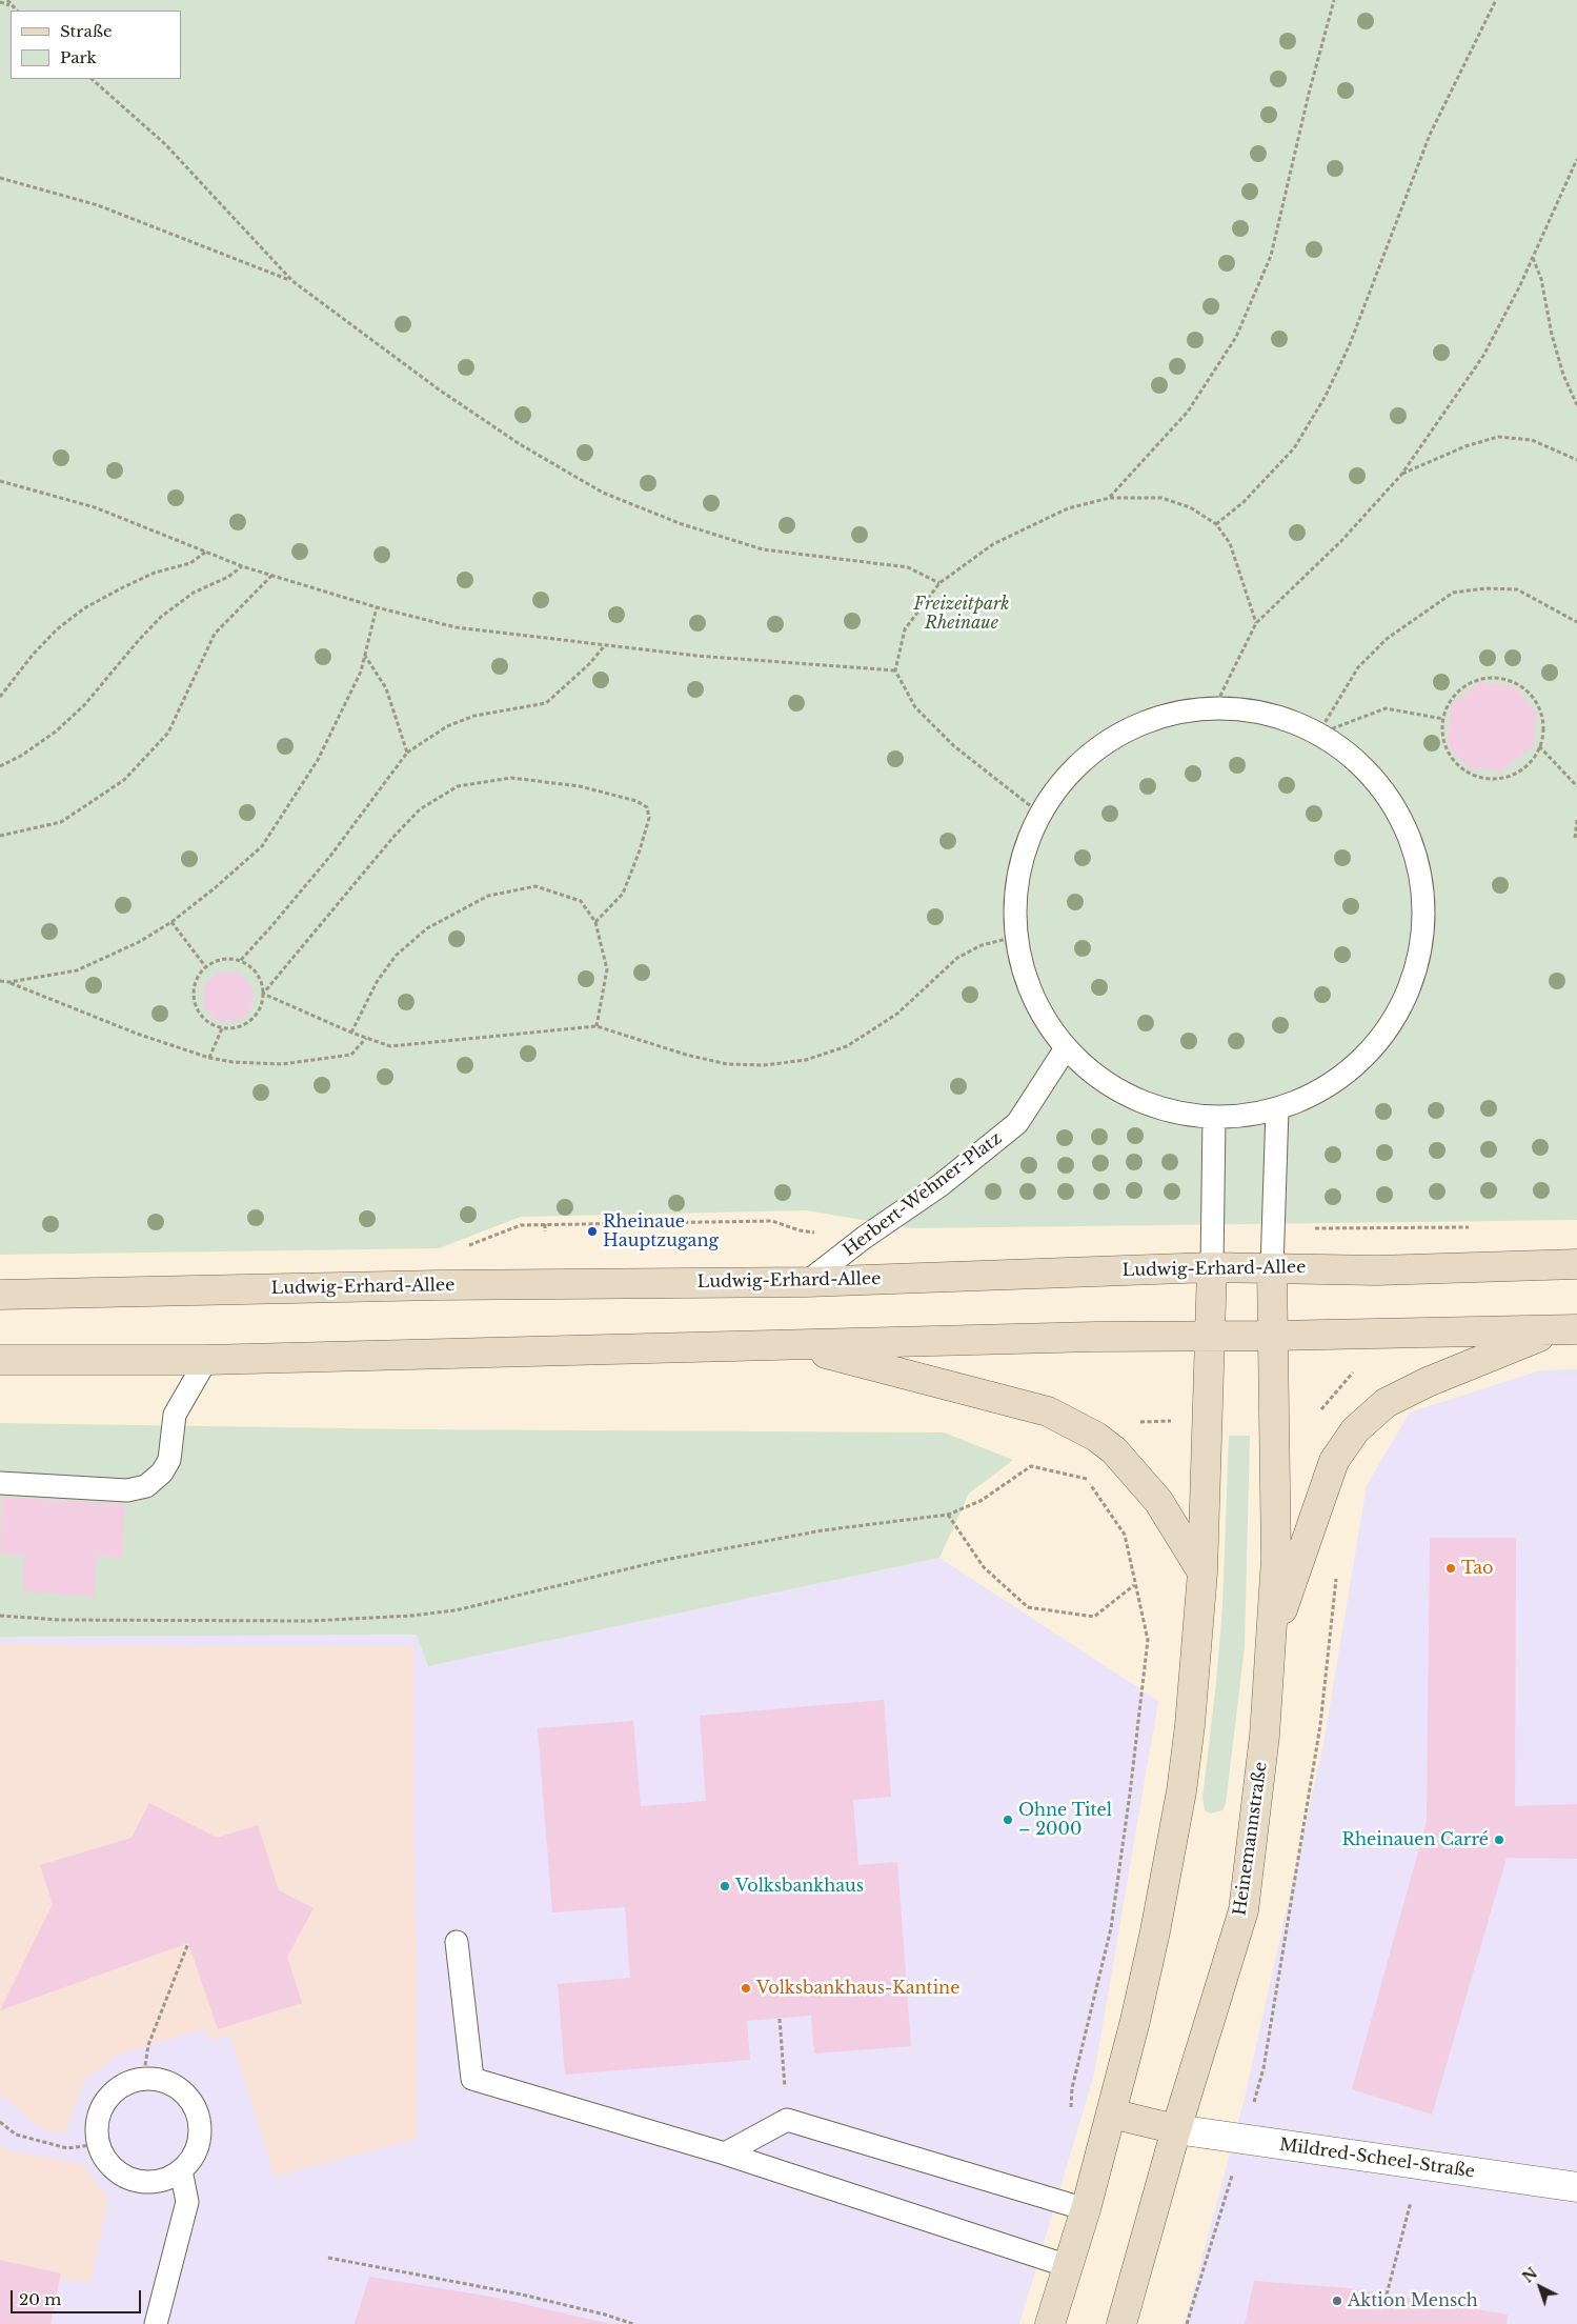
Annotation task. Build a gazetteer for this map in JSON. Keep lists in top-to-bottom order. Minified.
{"streets":{"main road":["Ludwig-Erhard-Allee","Heinemannstraße"],"street":["Mildred-Scheel-Straße"],"lane":["Herbert-Wehner-Platz"]},"crossings":[["Herbert-Wehner-Platz","Ludwig-Erhard-Allee"],["Ludwig-Erhard-Allee","Heinemannstraße"],["Heinemannstraße","Mildred-Scheel-Straße"]],"parks":["Freizeitpark Rheinaue"],"places":["Rheinaue Hauptzugang","Tao","Ohne Titel – 2000","Rheinauen Carré","Volksbankhaus","Volksbankhaus-Kantine","Aktion Mensch"],"legend":["Straße","Park"],"scale_bar":"20 m","north":"top left"}
